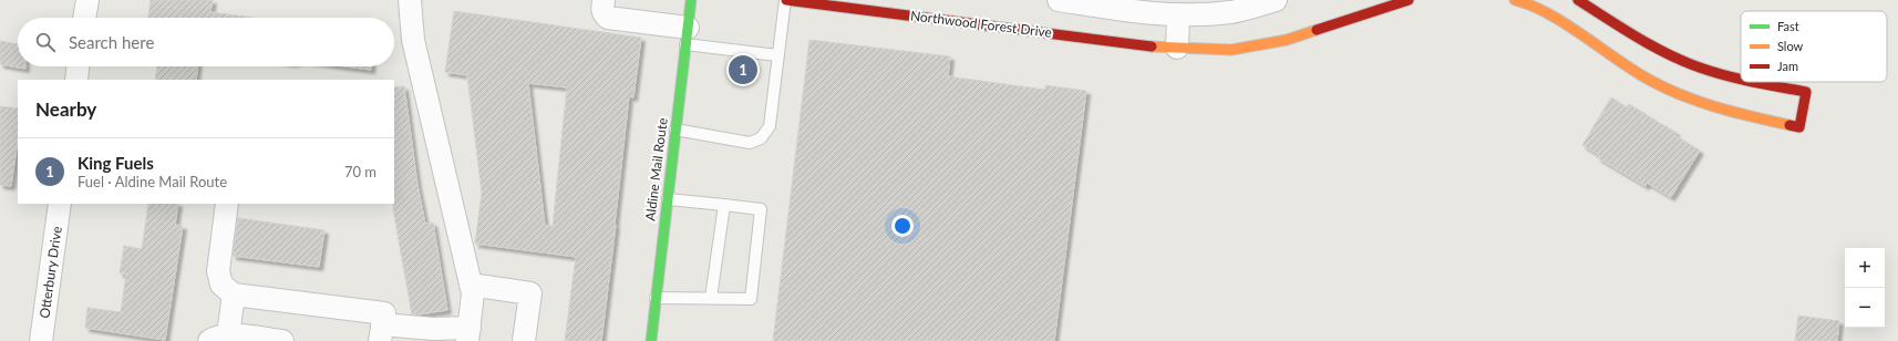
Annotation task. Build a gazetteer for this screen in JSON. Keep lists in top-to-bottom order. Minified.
{"streets":{"street":["Northwood Forest Drive","Aldine Mail Route","Otterbury Drive"]},"legend":["Fast","Slow","Jam"],"page":{"search":"Search here","pins":"1","heading":"Nearby","list":[{"mark":"1","name":"King Fuels","note":"Fuel · Aldine Mail Route","value":"70 m"}],"map_buttons":["+","−"]}}
